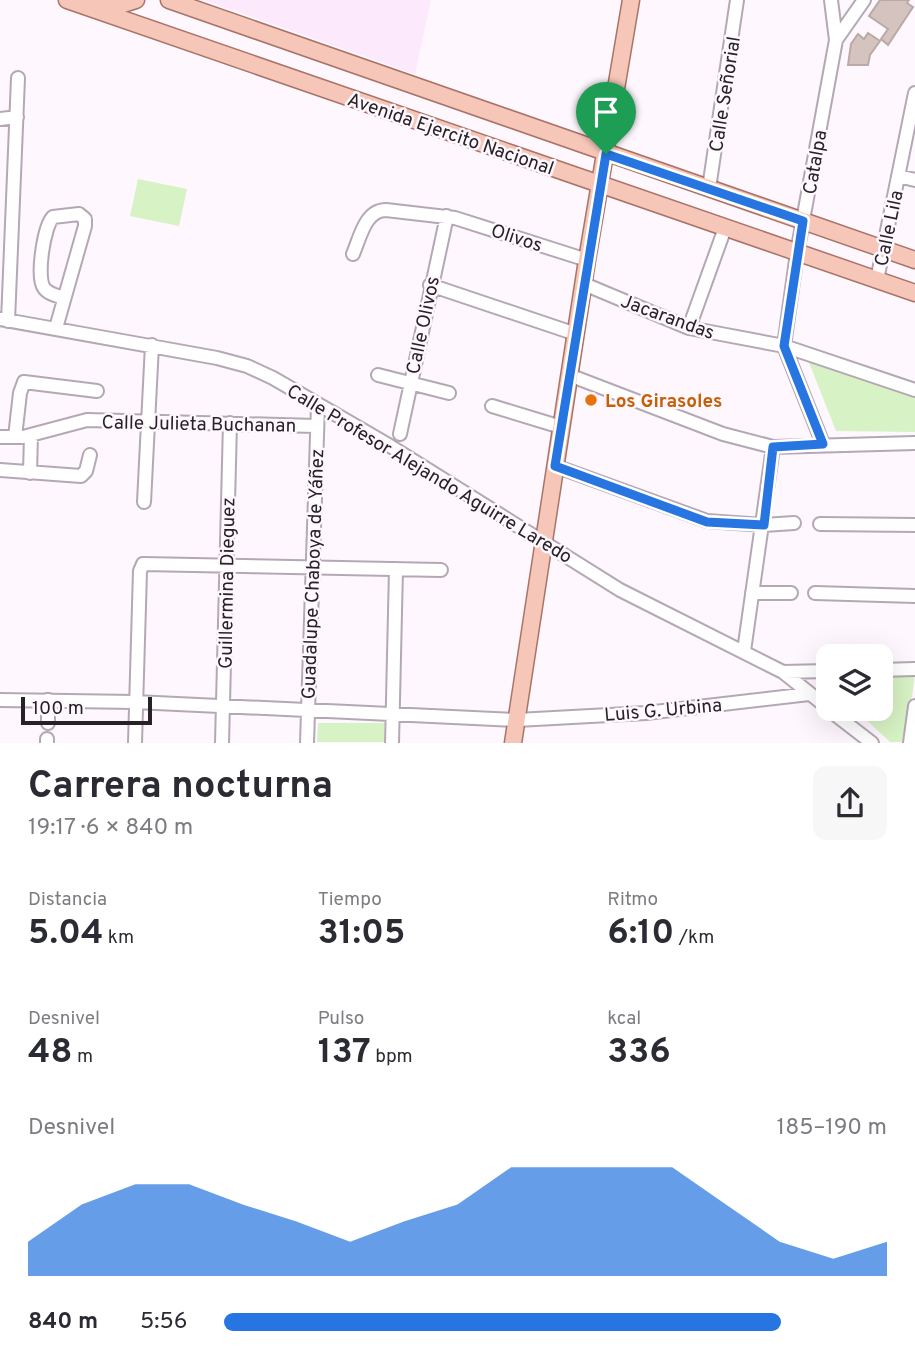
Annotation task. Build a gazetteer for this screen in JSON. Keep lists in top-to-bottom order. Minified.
{"streets":{"main road":["Avenida Ejercito Nacional"],"street":["Calle Señorial","Catalpa","Calle Lila","Olivos","Jacarandas","Calle Olivos","Calle Julieta Buchanan","Calle Profesor Alejando Aguirre Laredo","Guadalupe Chaboya de Yáñez","Guillermina Dieguez","Luis G. Urbina"]},"crossings":[["Calle Señorial","Avenida Ejercito Nacional"],["Avenida Ejercito Nacional","Catalpa"],["Avenida Ejercito Nacional","Calle Lila"],["Catalpa","Jacarandas"],["Olivos","Calle Olivos"],["Calle Julieta Buchanan","Guadalupe Chaboya de Yáñez"],["Calle Julieta Buchanan","Guillermina Dieguez"],["Calle Profesor Alejando Aguirre Laredo","Guadalupe Chaboya de Yáñez"],["Calle Profesor Alejando Aguirre Laredo","Luis G. Urbina"],["Guadalupe Chaboya de Yáñez","Luis G. Urbina"],["Guillermina Dieguez","Luis G. Urbina"]],"places":["Los Girasoles"],"scale_bar":"100 m","page":{"scale":"100 m","heading":["Carrera nocturna","19:17 · 6 × 840 m"],"stats":[["Distancia","5.04 km"],["Tiempo","31:05"],["Ritmo","6:10 /km"],["Desnivel","48 m"],["Pulso","137 bpm"],["kcal","336"]],"chart":["Desnivel","185–190 m"],"list":[{"name":"840 m","note":"5:56"}]}}
